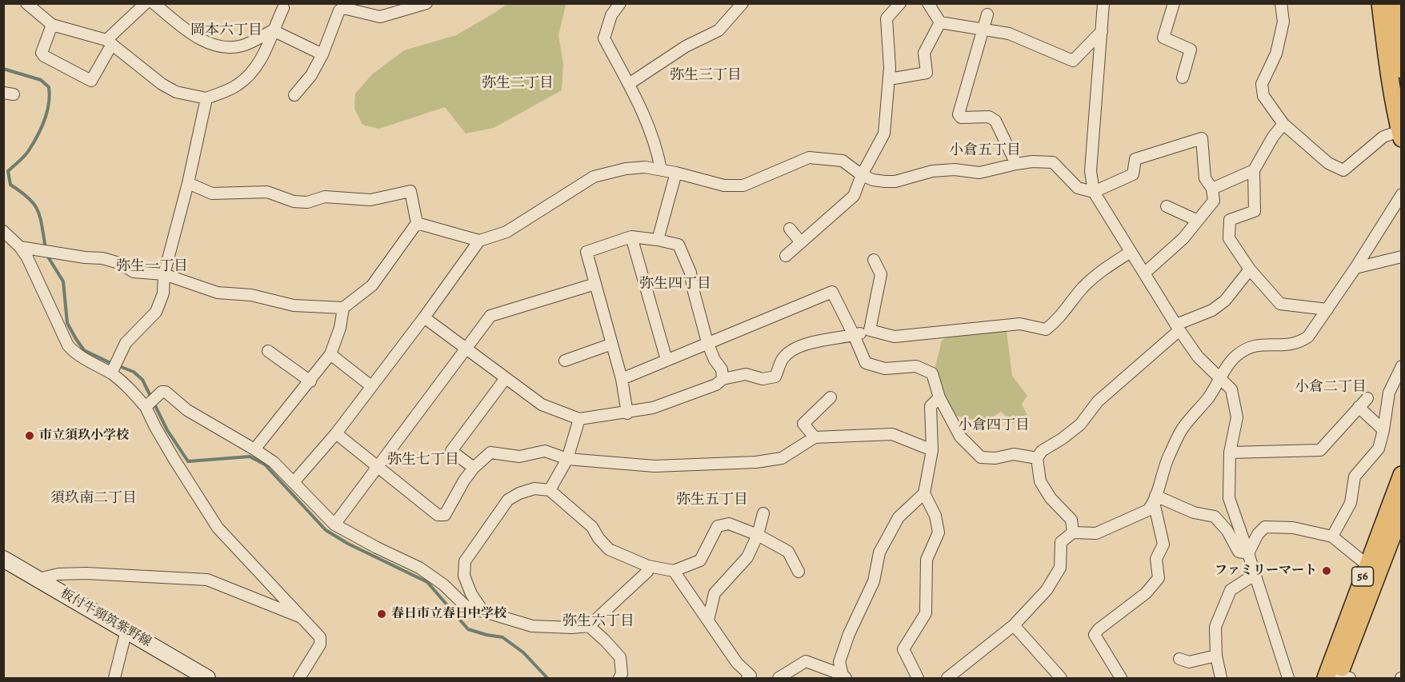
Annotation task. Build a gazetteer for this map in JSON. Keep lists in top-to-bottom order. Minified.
{"streets":{"main road":["56","板付牛頸筑紫野線"]},"districts":["岡本六丁目","弥生三丁目","弥生二丁目","小倉五丁目","弥生一丁目","弥生四丁目","小倉二丁目","小倉四丁目","弥生七丁目","須玖南二丁目","弥生五丁目","弥生六丁目"],"places":["市立須玖小学校","ファミリーマート","春日市立春日中学校"]}
